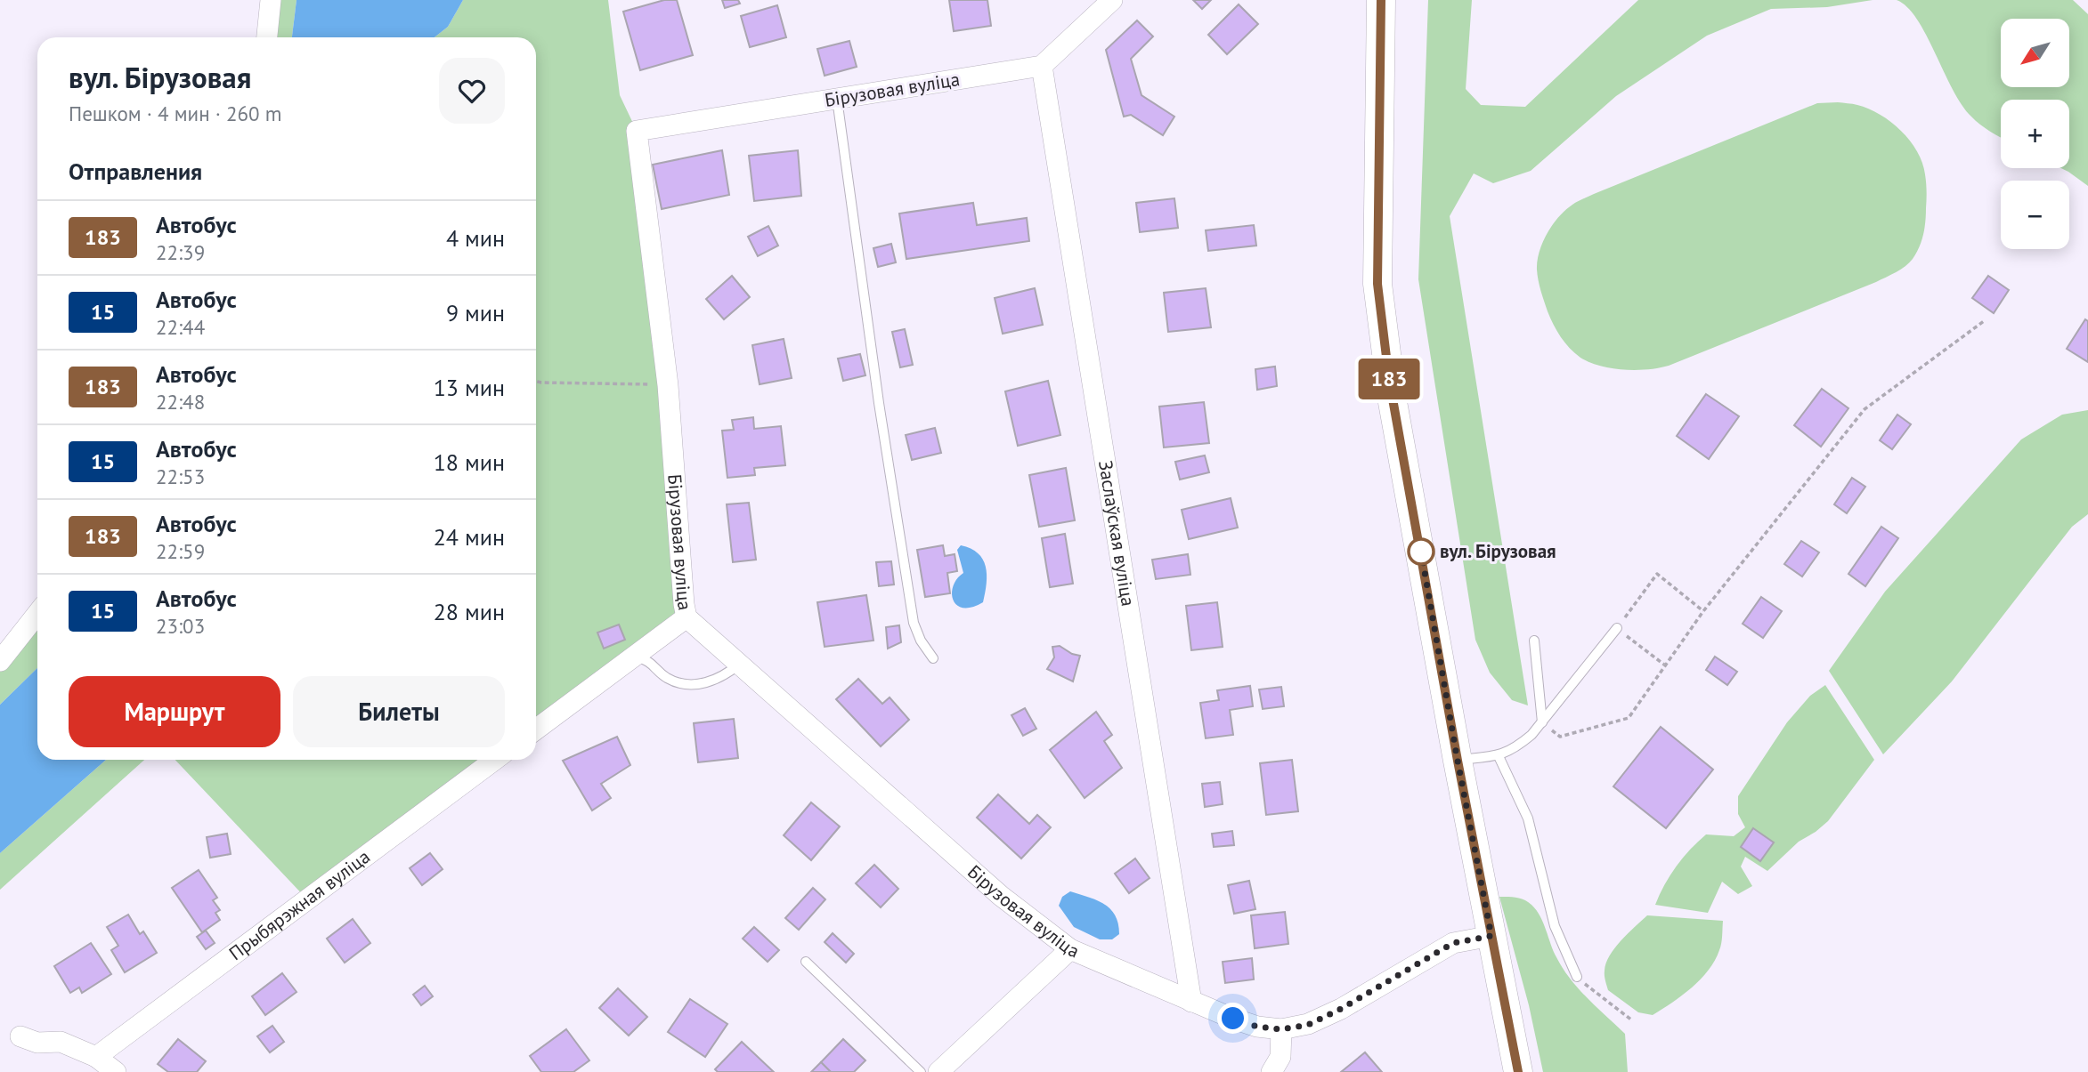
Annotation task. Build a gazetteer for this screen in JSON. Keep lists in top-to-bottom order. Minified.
{"streets":{"street":["Бірузовая вуліца","Заслаўская вуліца","Прыбярэжная вуліца"]},"crossings":[["Бірузовая вуліца","Заслаўская вуліца"]],"places":["вул. Бірузовая"],"lines":["bus line 183"],"north":"bottom left","page":{"on_map":"183","map_buttons":["+","−"],"heading":[["вул. Бірузовая","Пешком · 4 мин · 260 m"],"Отправления"],"list":[{"mark":"183","name":"Автобус","note":"22:39","value":"4 мин"},{"mark":"15","name":"Автобус","note":"22:44","value":"9 мин"},{"mark":"183","name":"Автобус","note":"22:48","value":"13 мин"},{"mark":"15","name":"Автобус","note":"22:53","value":"18 мин"},{"mark":"183","name":"Автобус","note":"22:59","value":"24 мин"},{"mark":"15","name":"Автобус","note":"23:03","value":"28 мин"}],"buttons":["Маршрут","Билеты"]}}
